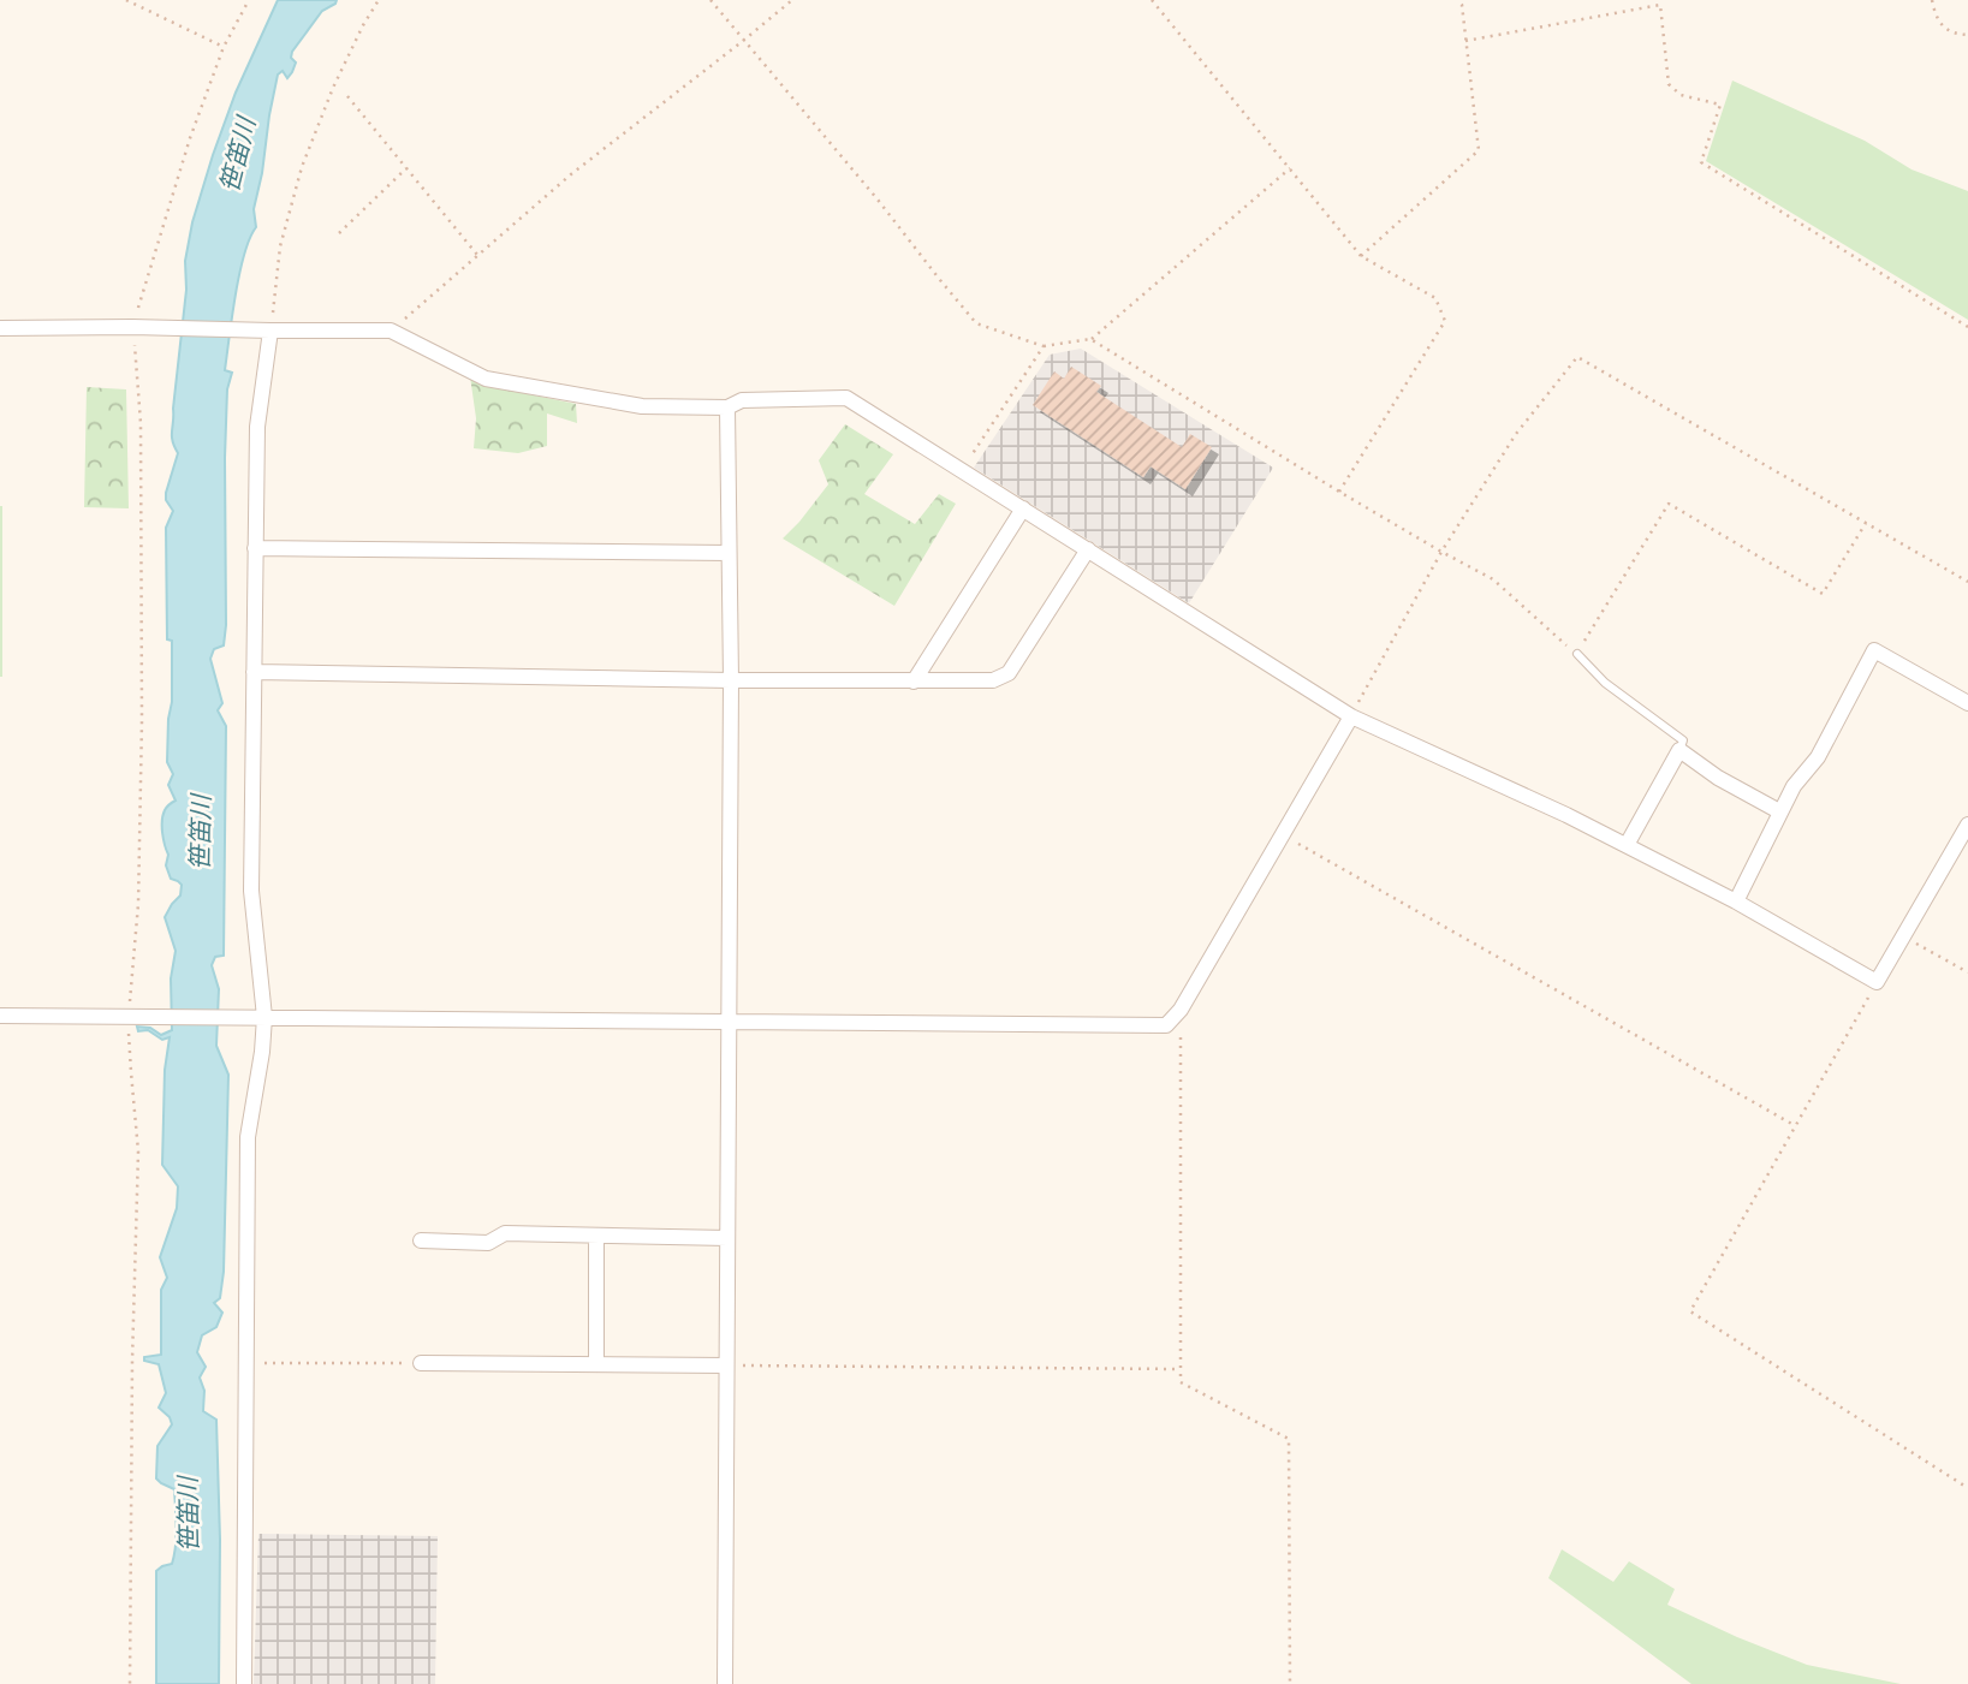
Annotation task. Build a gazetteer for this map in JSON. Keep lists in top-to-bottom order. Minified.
{"water":["笹笛川"]}
